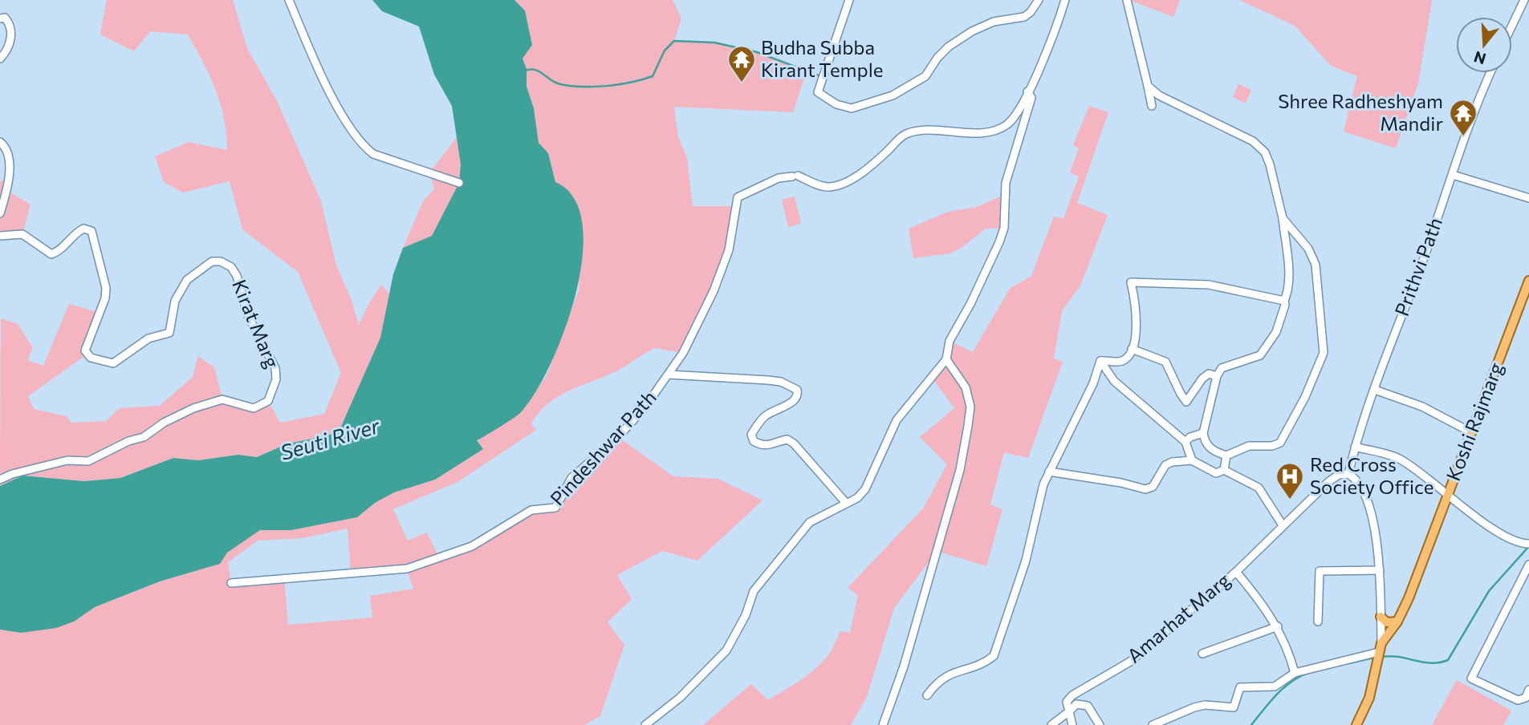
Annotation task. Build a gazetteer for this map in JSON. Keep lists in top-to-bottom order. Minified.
{"streets":{"main road":["Koshi Rajmarg"],"street":["Prithvi Path","Kirat Marg","Pindeshwar Path","Amarhat Marg"]},"crossings":[["Prithvi Path","Amarhat Marg"]],"water":["Seuti River"],"places":{"temple":["Budha Subba Kirant Temple","Shree Radheshyam Mandir"],"hospital":["Red Cross Society Office"]},"north":"bottom"}
